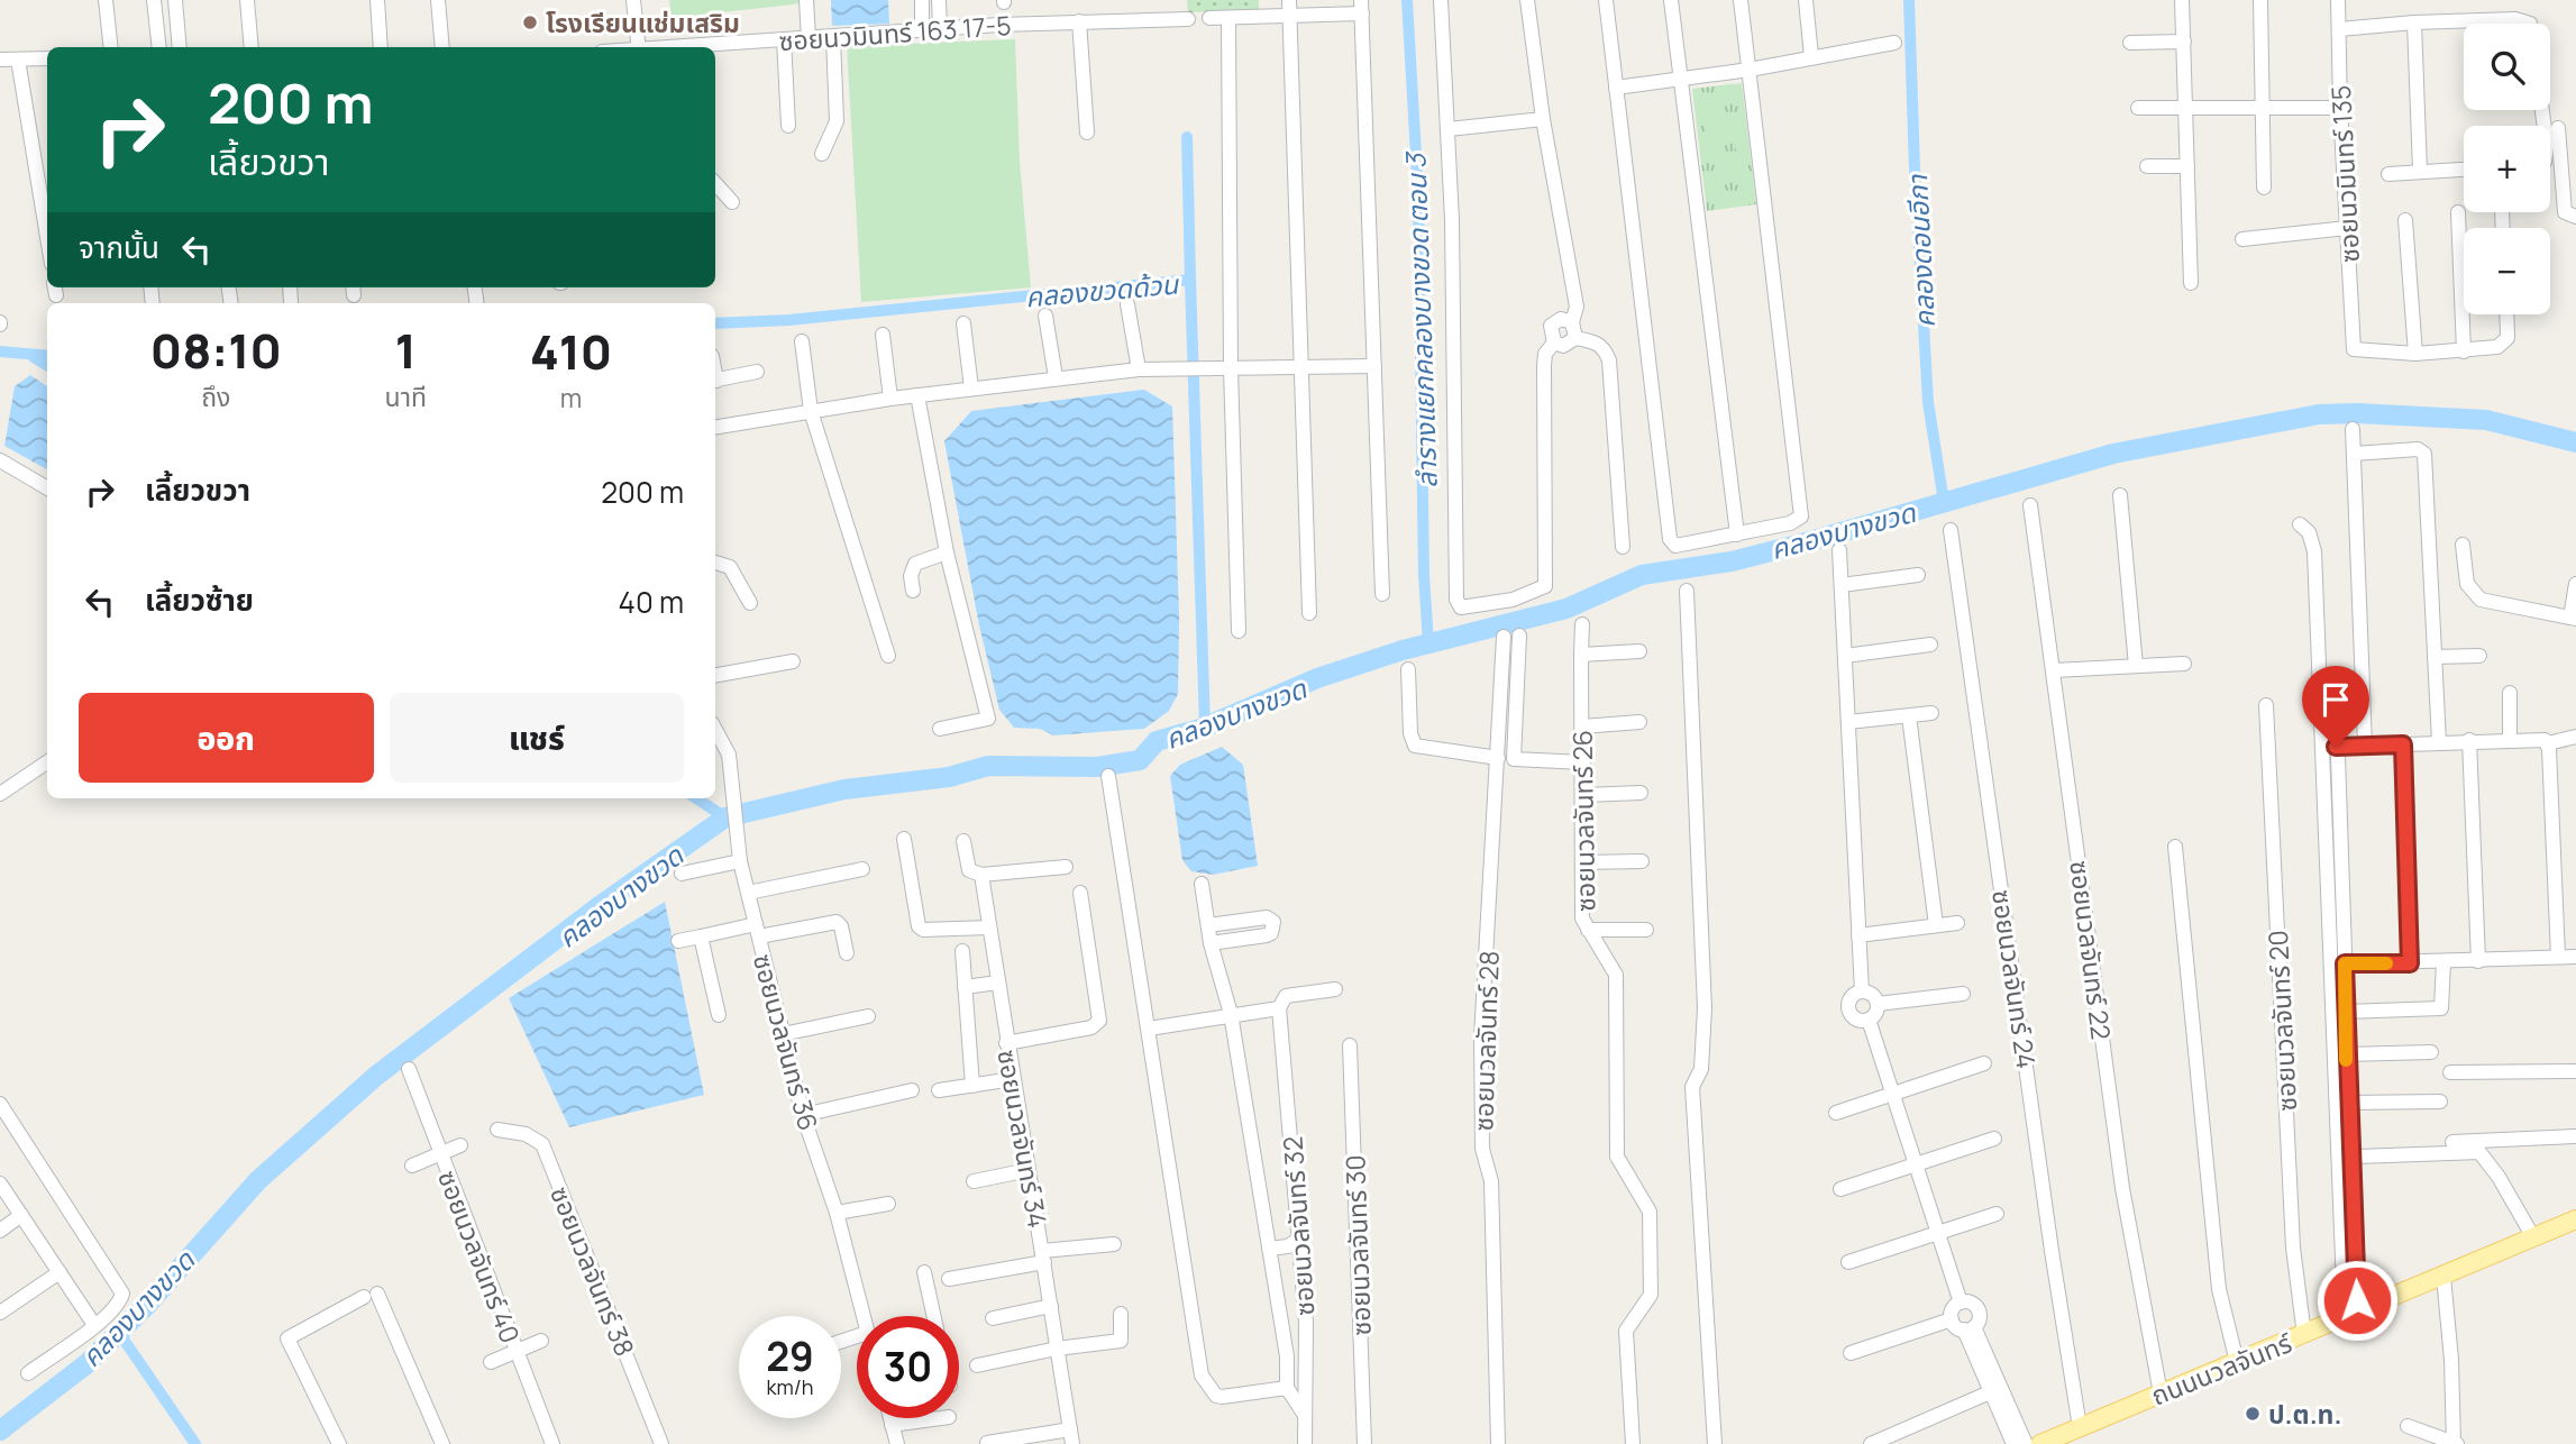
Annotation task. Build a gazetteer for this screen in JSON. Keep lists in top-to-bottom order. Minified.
{"streets":{"main road":["ถนนนวลจันทร์"],"street":["ซอยนวมินทร์ 163 17-5","ซอยนวมินทร์ 135","ซอยนวลจันทร์ 26","ซอยนวลจันทร์ 22","ซอยนวลจันทร์ 24","ซอยนวลจันทร์ 20","ซอยนวลจันทร์ 28","ซอยนวลจันทร์ 36","ซอยนวลจันทร์ 34","ซอยนวลจันทร์ 32","ซอยนวลจันทร์ 30","ซอยนวลจันทร์ 40","ซอยนวลจันทร์ 38"]},"crossings":[["ซอยนวลจันทร์ 26","ซอยนวลจันทร์ 28"],["ซอยนวลจันทร์ 22","ถนนนวลจันทร์"],["ซอยนวลจันทร์ 24","ถนนนวลจันทร์"],["ซอยนวลจันทร์ 20","ถนนนวลจันทร์"]],"water":["คลองดอนอีกา","คลองขวดด้วน","ลำรางแยกคลองบางขวด ตอน 3","คลองบางขวด"],"places":["โรงเรียนแช่มเสริม","ป.ต.ท."],"page":{"map_buttons":["+","−"],"turn":["200 m","เลี้ยวขวา"],"then":"จากนั้น","eta":["08:10","ถึง","1","นาที","410","m"],"list":[{"name":"เลี้ยวขวา","value":"200 m"},{"name":"เลี้ยวซ้าย","value":"40 m"}],"buttons":["ออก","แชร์"],"speed":"29 km/h","limit":"30"}}
